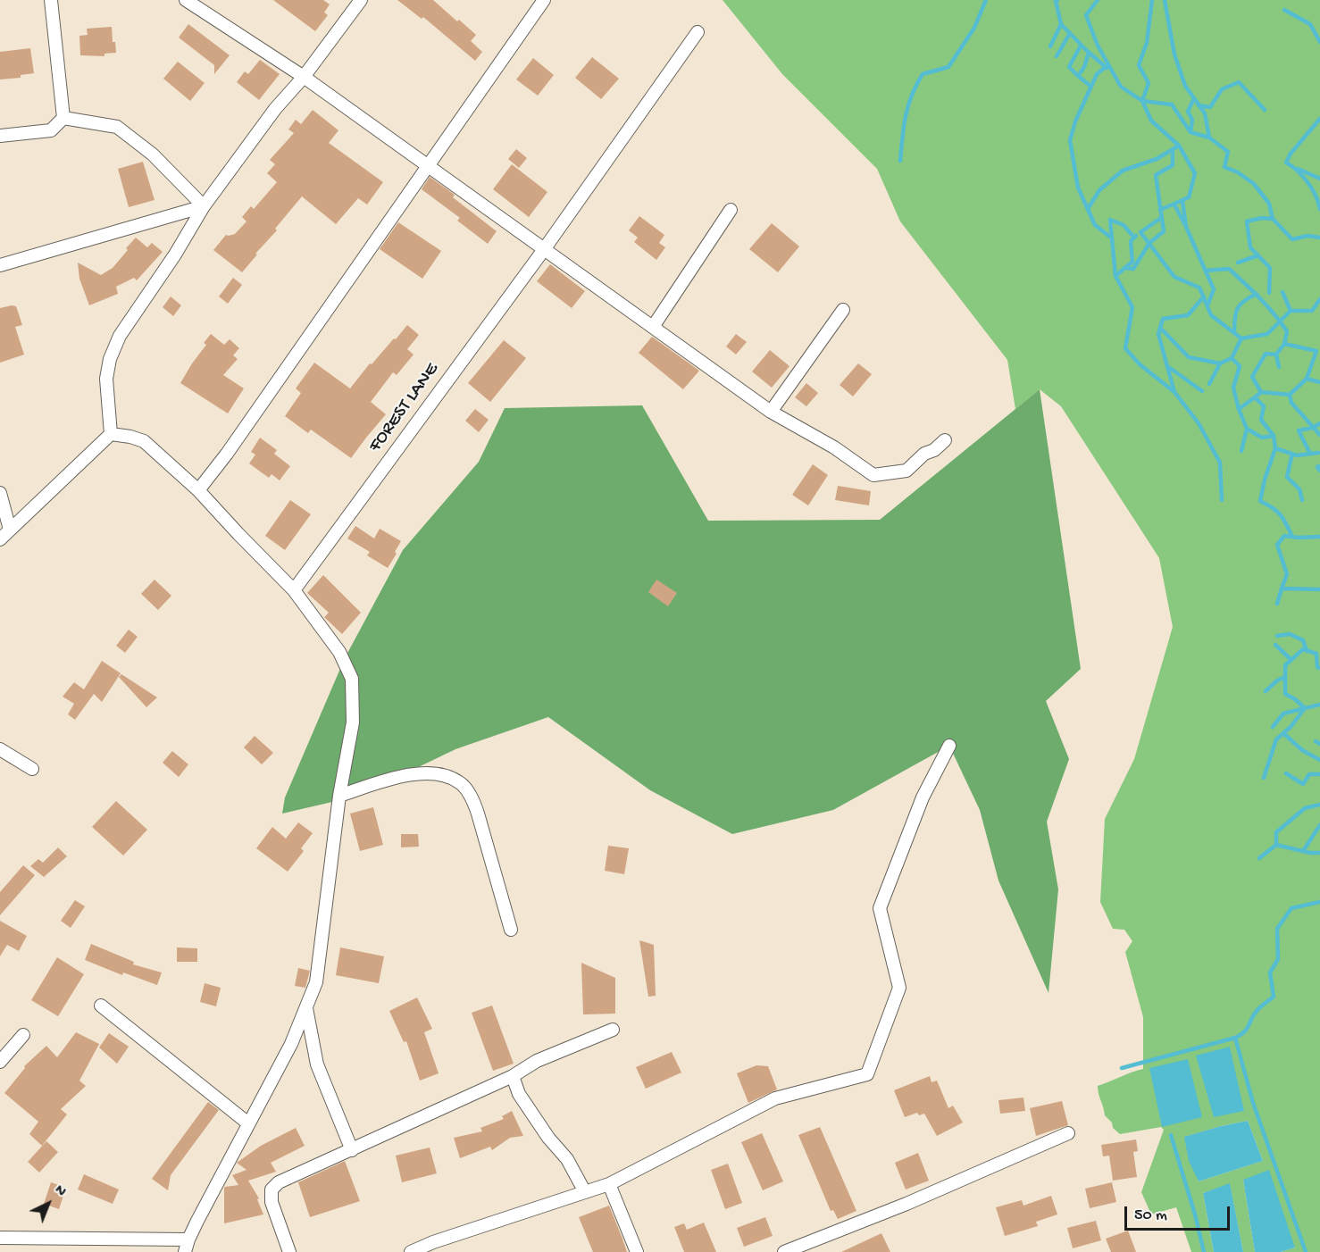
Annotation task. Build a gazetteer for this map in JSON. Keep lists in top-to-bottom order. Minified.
{"streets":{"street":["FOREST LANE"]},"scale_bar":"50 m","north":"top right"}
